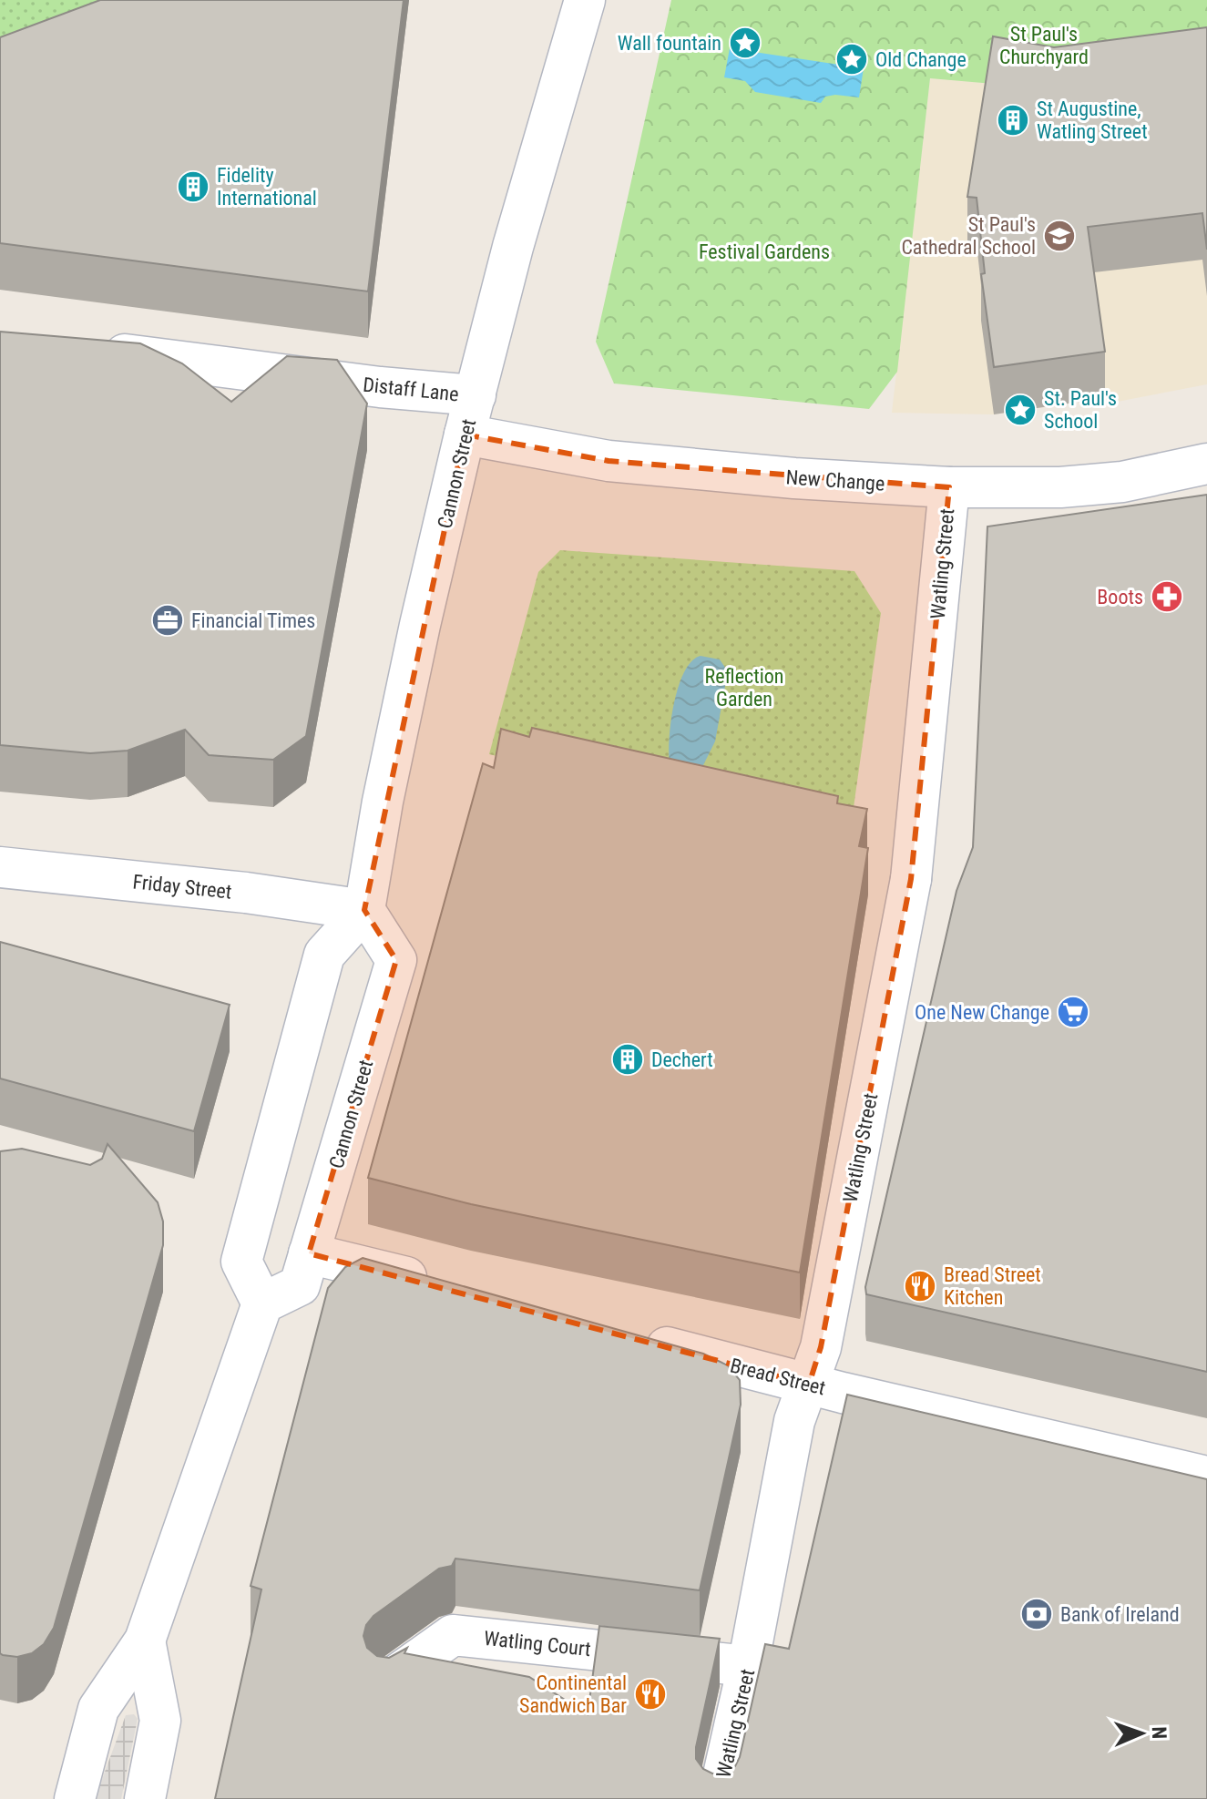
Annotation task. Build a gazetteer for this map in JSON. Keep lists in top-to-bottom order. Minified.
{"streets":{"street":["Distaff Lane","Cannon Street","New Change","Watling Street","Friday Street","Bread Street","Watling Court"]},"crossings":[["Distaff Lane","Cannon Street"],["Cannon Street","New Change"],["Cannon Street","Friday Street"],["New Change","Watling Street"],["Watling Street","Bread Street"],["Watling Street","Watling Court"]],"parks":["St Paul's Churchyard","Festival Gardens","Reflection Garden"],"places":{"place":["Wall fountain","Old Change","St. Paul's School"],"building":["St Augustine, Watling Street","Fidelity International","Dechert"],"school or university":["St Paul's Cathedral School"],"pharmacy":["Boots"],"office":["Financial Times"],"supermarket":["One New Change"],"restaurant":["Bread Street Kitchen","Continental Sandwich Bar"],"bank":["Bank of Ireland"]},"north":"right"}
